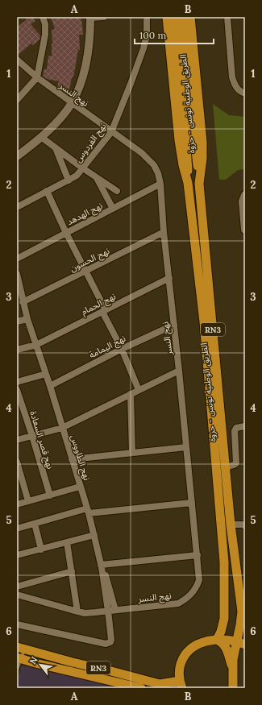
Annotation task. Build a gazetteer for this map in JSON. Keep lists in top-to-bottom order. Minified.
{"streets":{"highway":["الطريق الوطنية تونس - حزوة","RN3"],"street":["نهج النسر","نهج الفردوس","نهج الهدهد","نهج الحسون","نهج الحمام","نهج اليمامة","نهج قصر السعادة","نهج الطاووس"]},"crossings":[["نهج النسر","نهج الفردوس"],["نهج النسر","نهج الهدهد"],["نهج النسر","نهج الحسون"],["نهج النسر","نهج الحمام"],["نهج النسر","نهج اليمامة"],["نهج النسر","نهج الطاووس"],["الطريق الوطنية تونس - حزوة","RN3"],["نهج الحسون","نهج الطاووس"],["نهج الحمام","نهج الطاووس"],["نهج اليمامة","نهج الطاووس"]],"scale_bar":"100 m","north":"top left","grid":{"columns":["A","B"],"rows":["1","2","3","4","5","6"]}}
